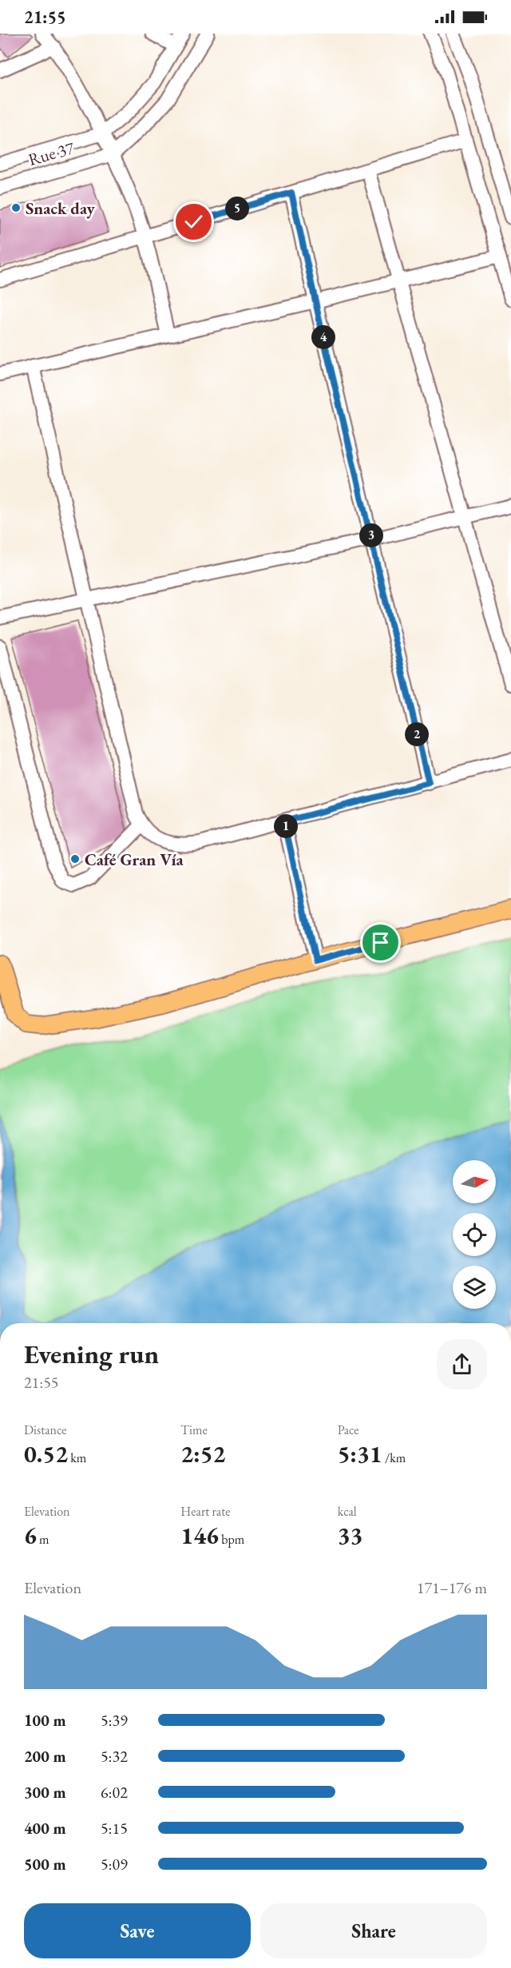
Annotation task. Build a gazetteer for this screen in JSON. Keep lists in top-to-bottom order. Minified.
{"streets":{"street":["Rue 37"]},"places":["Snack day","Café Gran Vía"],"north":"right","page":{"status":"21:55","pins":["5","4","3","2","1"],"heading":["Evening run","21:55"],"stats":[["Distance","0.52 km"],["Time","2:52"],["Pace","5:31 /km"],["Elevation","6 m"],["Heart rate","146 bpm"],["kcal","33"]],"chart":["Elevation","171–176 m"],"list":[{"name":"100 m","note":"5:39"},{"name":"200 m","note":"5:32"},{"name":"300 m","note":"6:02"},{"name":"400 m","note":"5:15"},{"name":"500 m","note":"5:09"}],"buttons":["Save","Share"]}}
